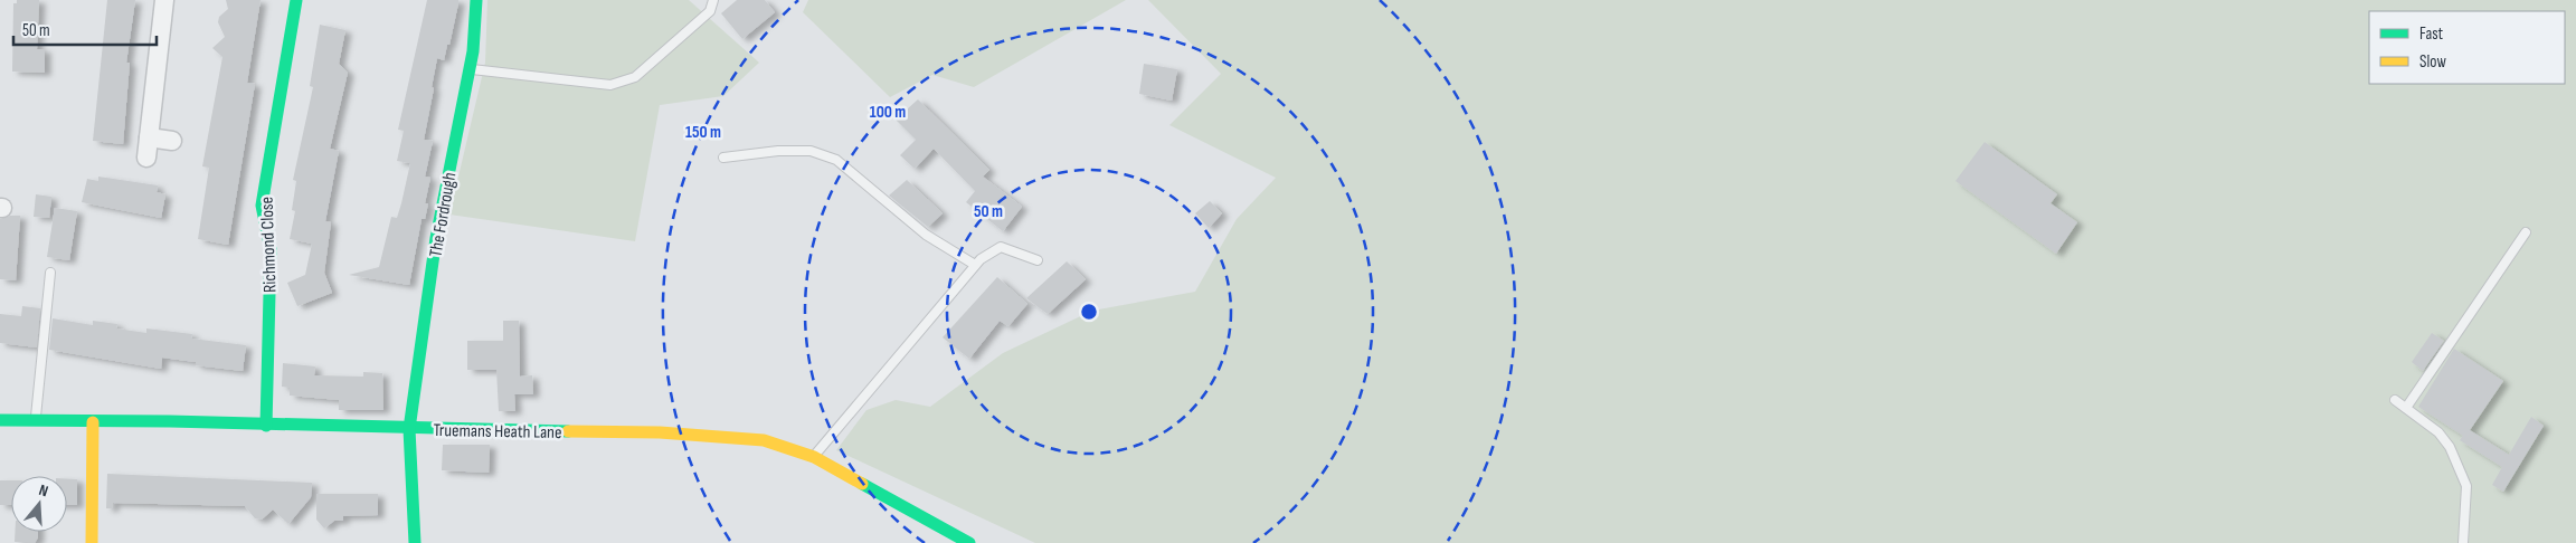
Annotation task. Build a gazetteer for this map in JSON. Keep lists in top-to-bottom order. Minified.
{"streets":{"street":["The Fordrough","Richmond Close","Truemans Heath Lane"]},"crossings":[["The Fordrough","Truemans Heath Lane"],["Richmond Close","Truemans Heath Lane"]],"legend":["Fast","Slow"],"scale_bar":"50 m","north":"top","rings":["100 m","150 m","50 m"]}
